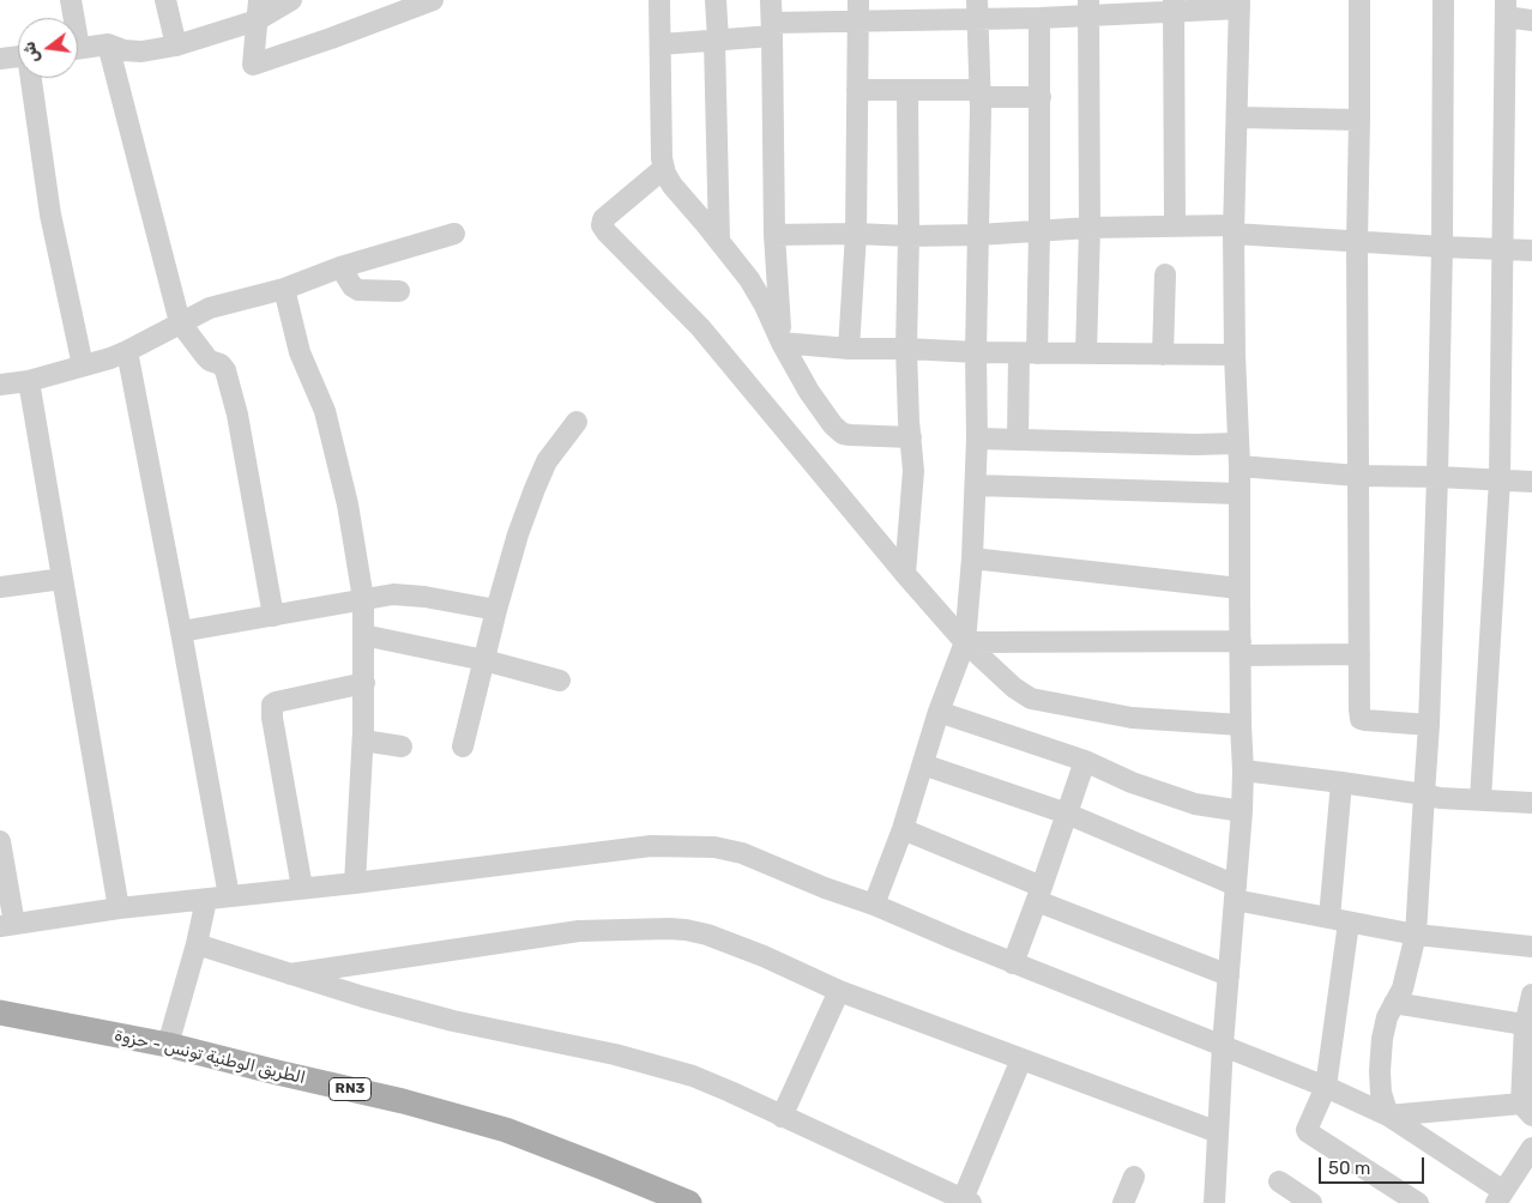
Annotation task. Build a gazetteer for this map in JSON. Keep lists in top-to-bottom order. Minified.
{"streets":{"main road":["الطريق الوطنية تونس - حزوة","RN3"]},"scale_bar":"50 m","north":"left"}
